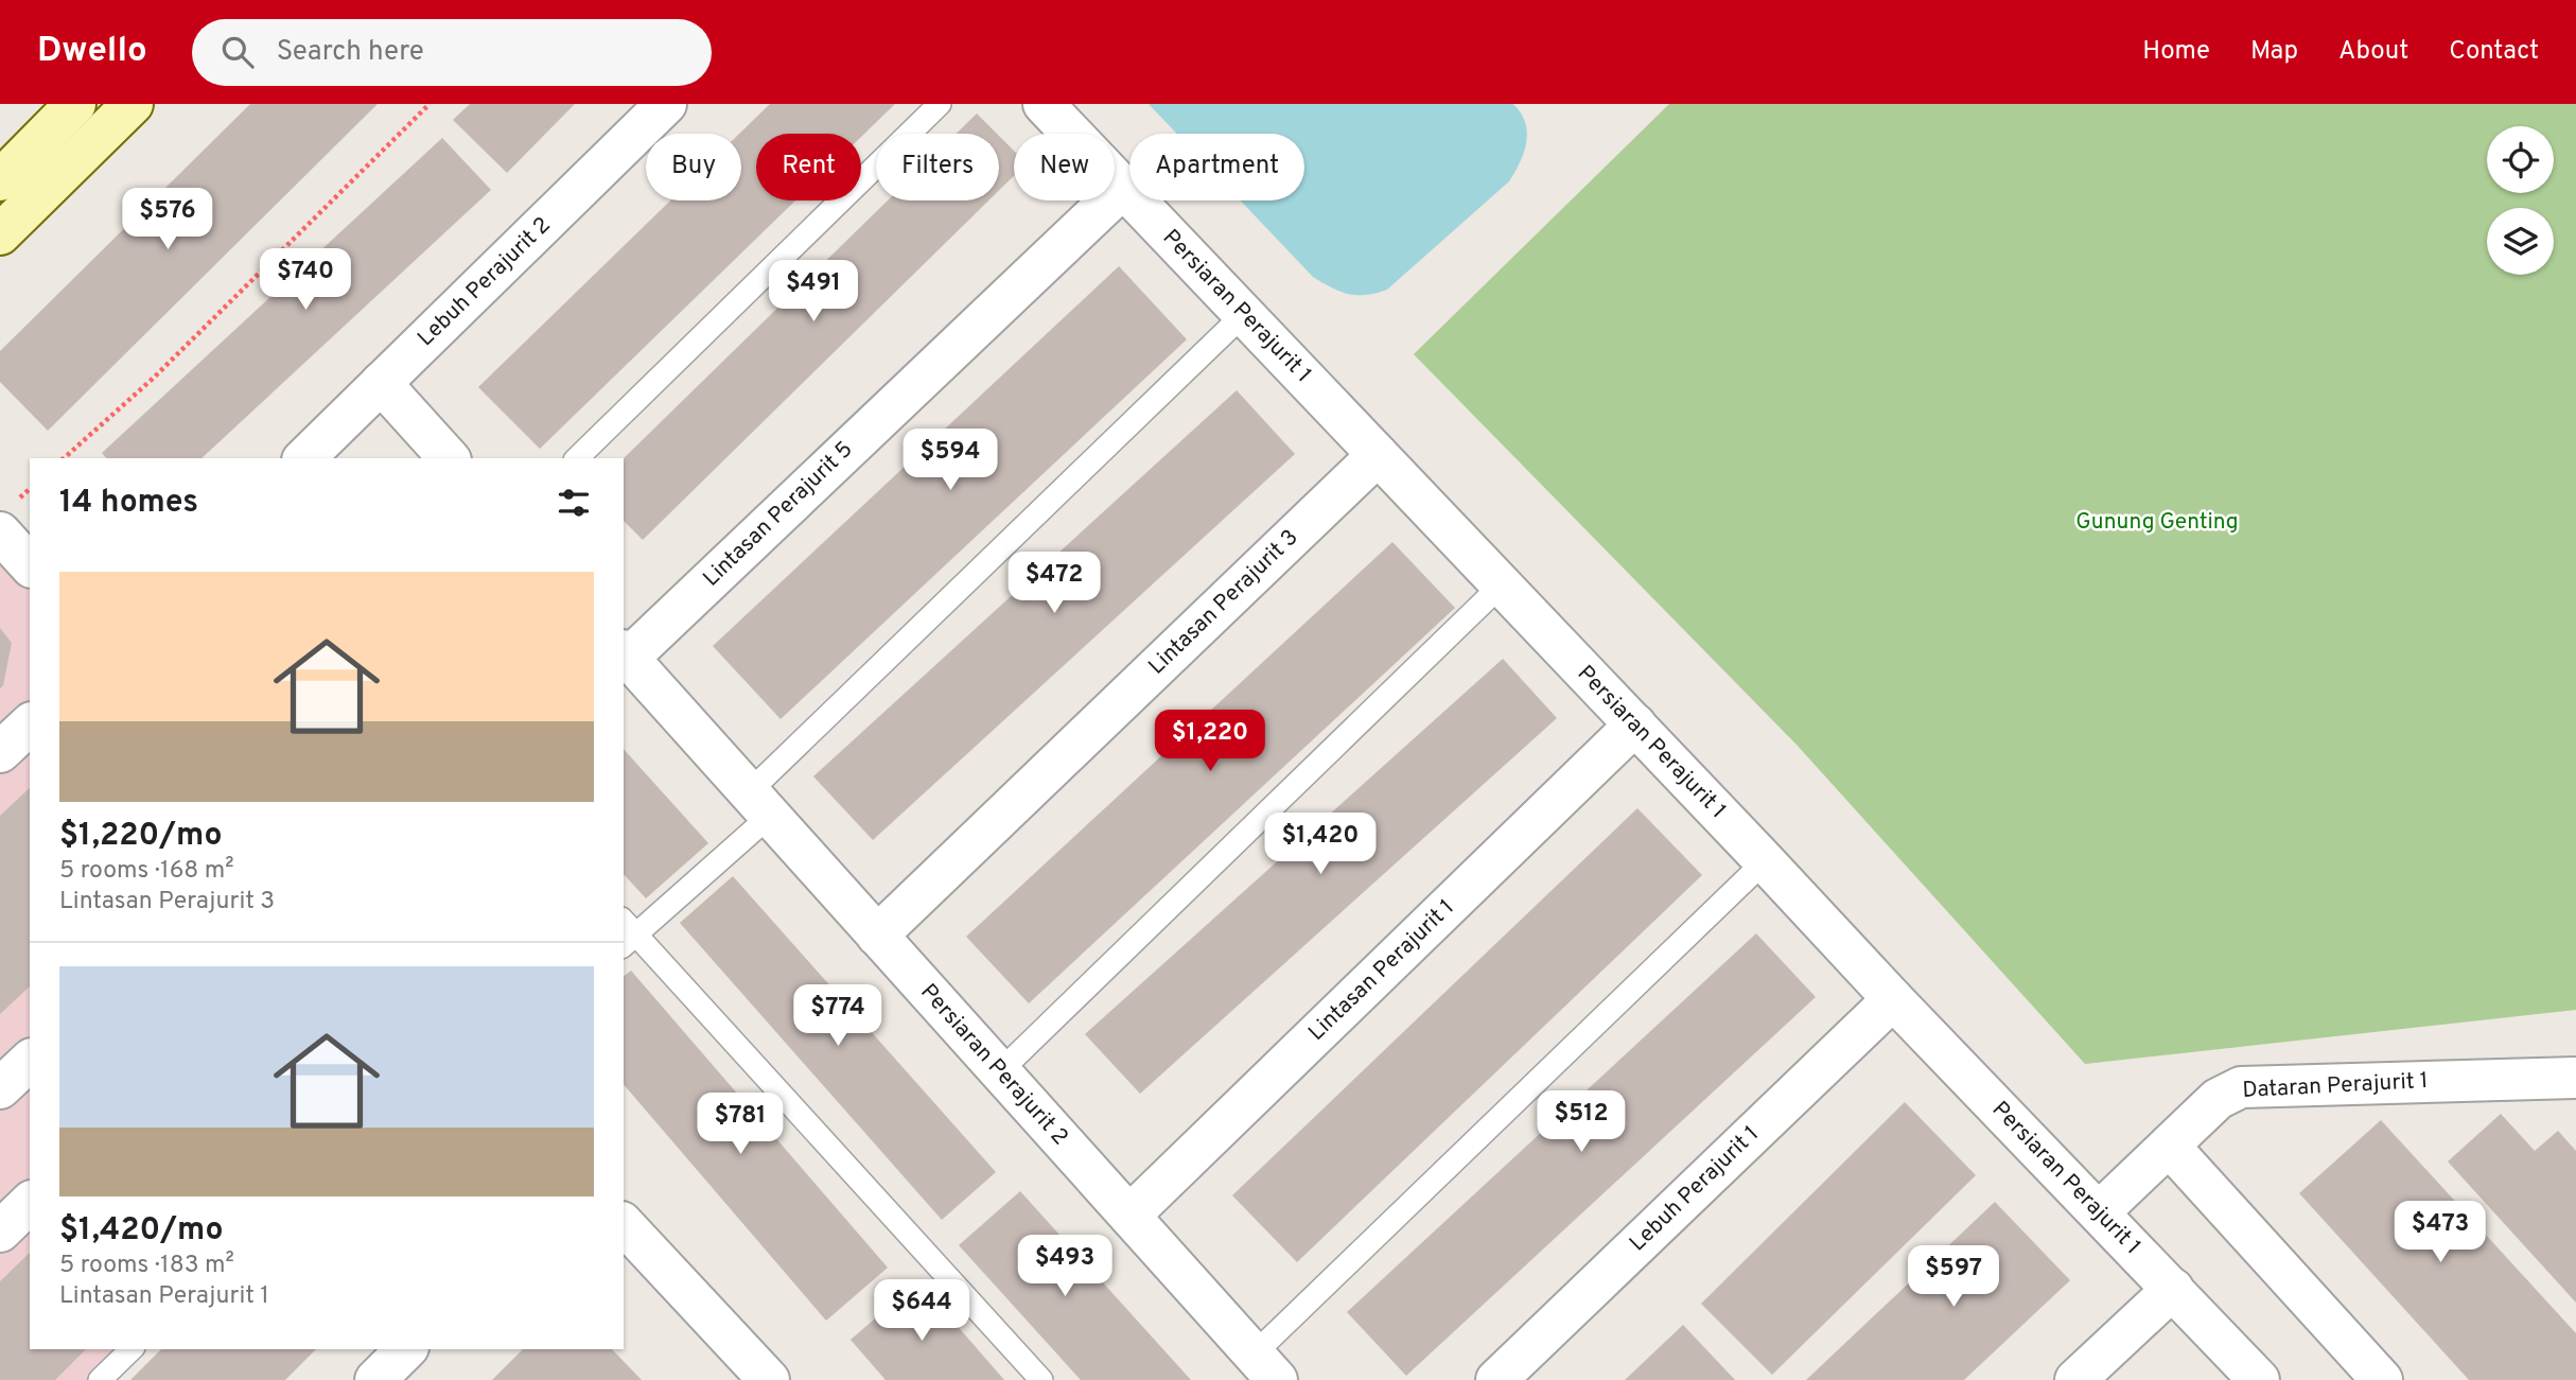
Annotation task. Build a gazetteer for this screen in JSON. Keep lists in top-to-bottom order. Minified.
{"streets":{"street":["Lebuh Perajurit 2","Persiaran Perajurit 1","Lintasan Perajurit 5","Lintasan Perajurit 3","Lintasan Perajurit 1","Persiaran Perajurit 2","Dataran Perajurit 1","Lebuh Perajurit 1"]},"crossings":[["Persiaran Perajurit 1","Lintasan Perajurit 5"],["Persiaran Perajurit 1","Lintasan Perajurit 3"],["Persiaran Perajurit 1","Lintasan Perajurit 1"],["Persiaran Perajurit 1","Dataran Perajurit 1"],["Persiaran Perajurit 1","Lebuh Perajurit 1"],["Lintasan Perajurit 5","Persiaran Perajurit 2"],["Lintasan Perajurit 3","Persiaran Perajurit 2"],["Lintasan Perajurit 1","Persiaran Perajurit 2"]],"parks":["Gunung Genting"],"page":{"header":"Dwello","search":"Search here","nav":["Home","Map","About","Contact"],"chip":["Buy","Rent","Filters","New","Apartment"],"price":["$576","$740","$491","$594","$472","$1,220","$1,420","$774","$512","$781","$473","$493","$597","$644"],"heading":"14 homes","list":[{"name":"$1,220/mo","note":"5 rooms · 168 m² · Lintasan Perajurit 3"},{"name":"$1,420/mo","note":"5 rooms · 183 m² · Lintasan Perajurit 1"}]}}
